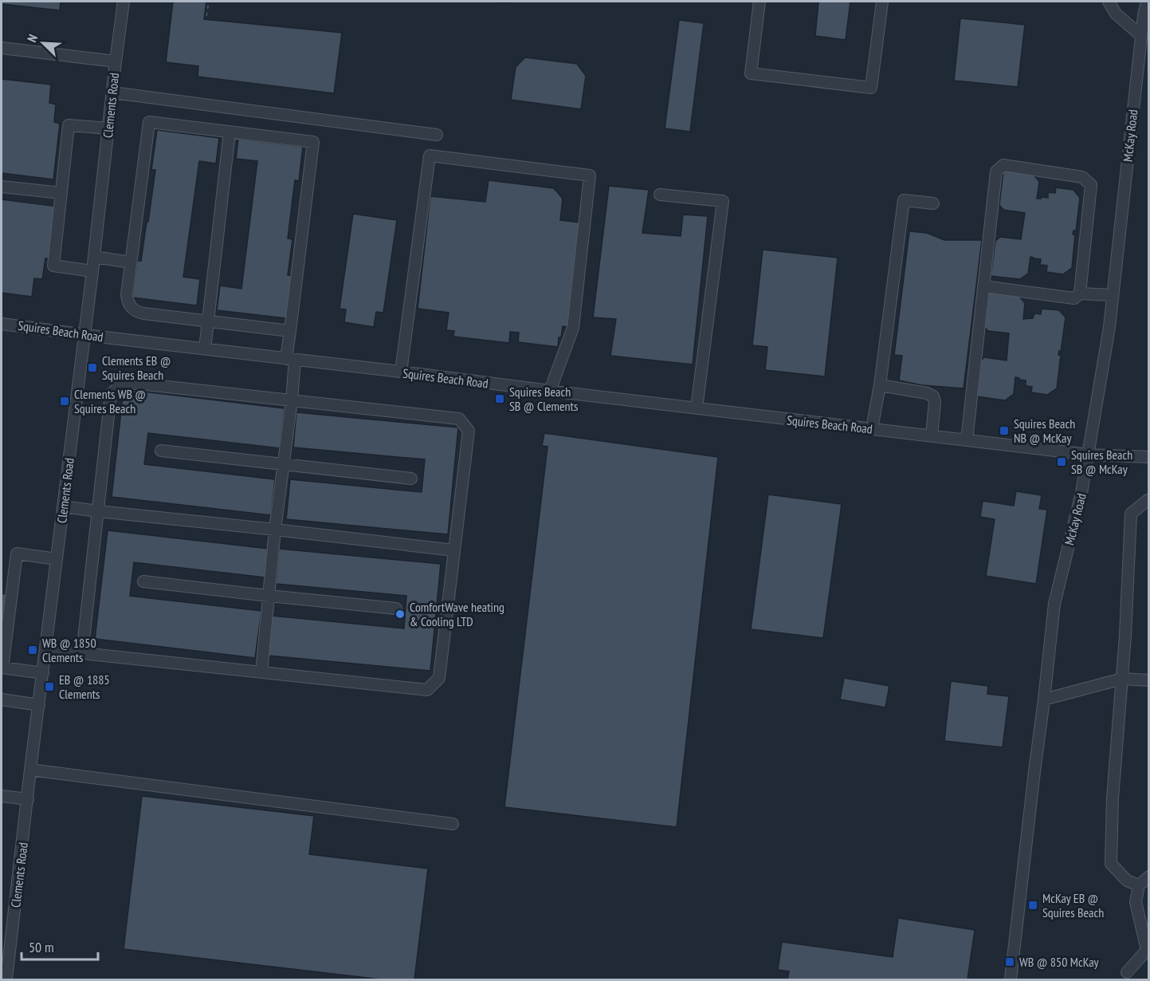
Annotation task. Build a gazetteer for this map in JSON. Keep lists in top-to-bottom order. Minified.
{"streets":{"street":["Clements Road","McKay Road","Squires Beach Road"]},"crossings":[["Clements Road","Squires Beach Road"],["McKay Road","Squires Beach Road"]],"places":{"transit":["Clements EB @ Squires Beach","Squires Beach SB @ Clements","Clements WB @ Squires Beach","Squires Beach NB @ McKay","Squires Beach SB @ McKay","WB @ 1850 Clements","EB @ 1885 Clements","McKay EB @ Squires Beach","WB @ 850 McKay"],"other":["ComfortWave heating & Cooling LTD"]},"scale_bar":"50 m","north":"top left"}
